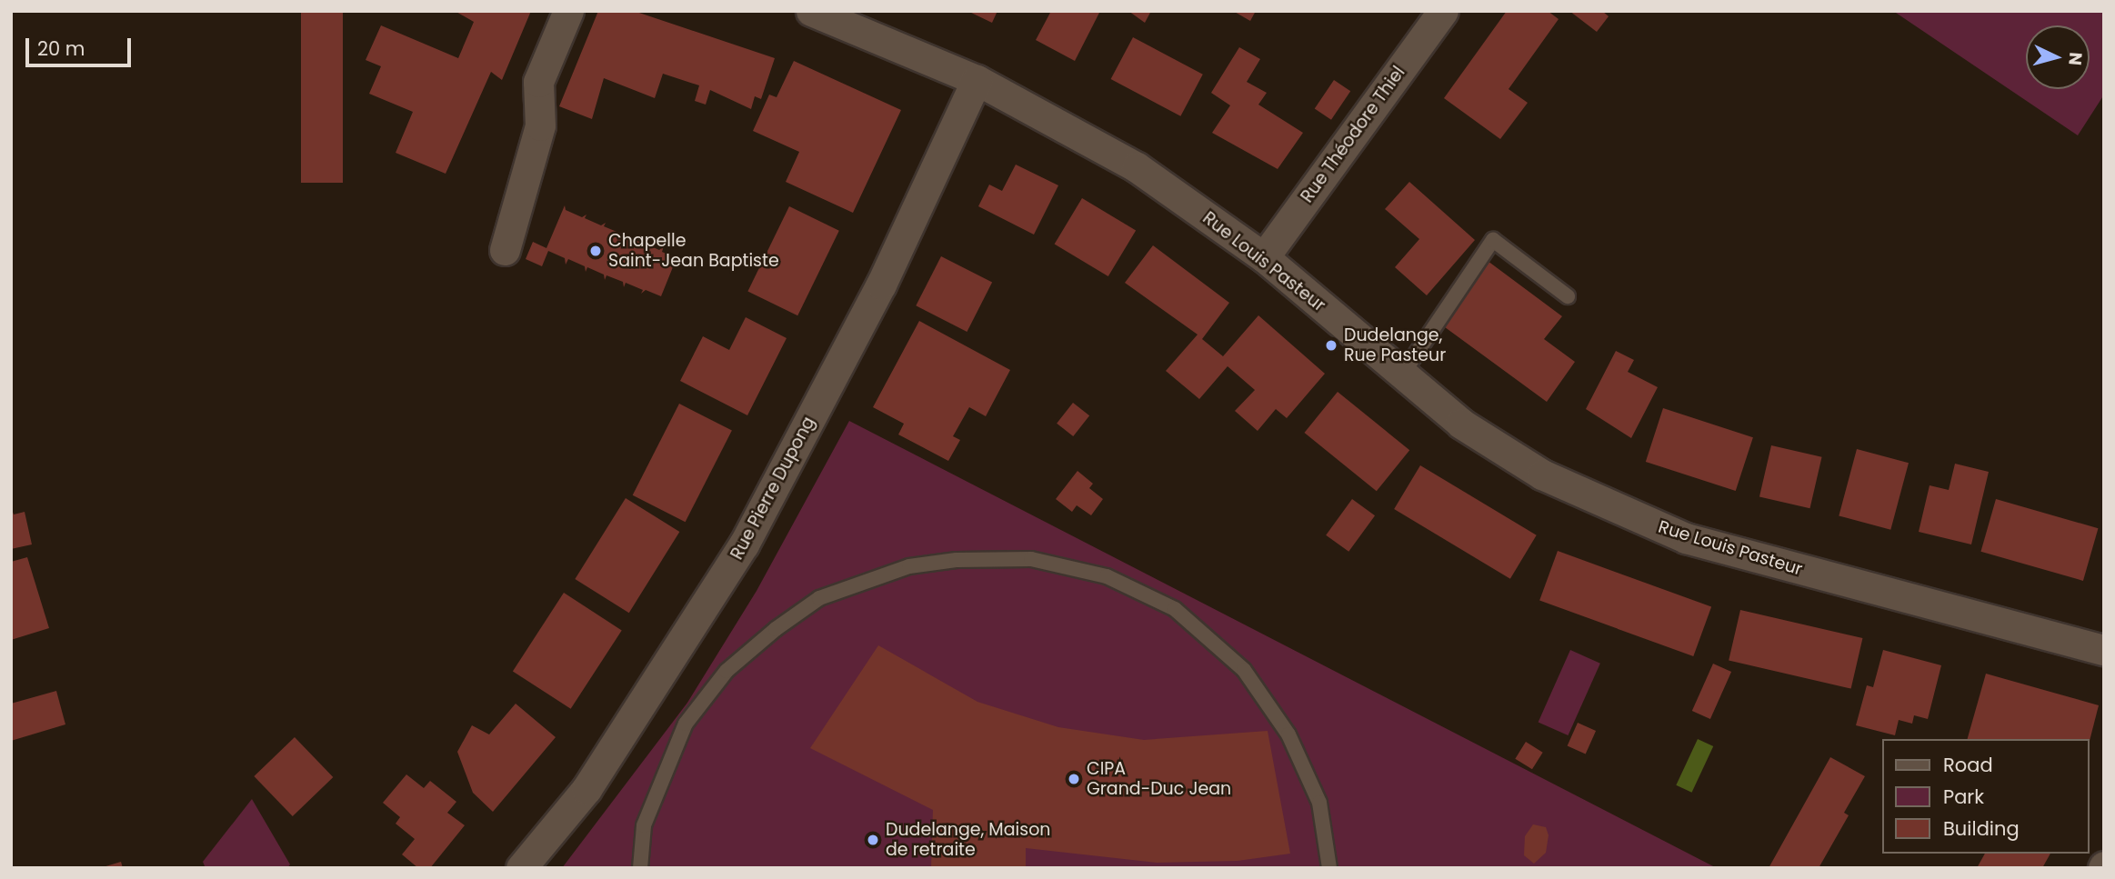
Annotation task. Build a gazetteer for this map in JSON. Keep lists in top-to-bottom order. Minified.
{"streets":{"street":["Rue Théodore Thiel","Rue Louis Pasteur","Rue Pierre Dupong"]},"crossings":[["Rue Théodore Thiel","Rue Louis Pasteur"],["Rue Louis Pasteur","Rue Pierre Dupong"]],"places":["Chapelle Saint-Jean Baptiste","Dudelange, Rue Pasteur","CIPA Grand-Duc Jean","Dudelange, Maison de retraite"],"legend":["Road","Park","Building"],"scale_bar":"20 m","north":"right"}
